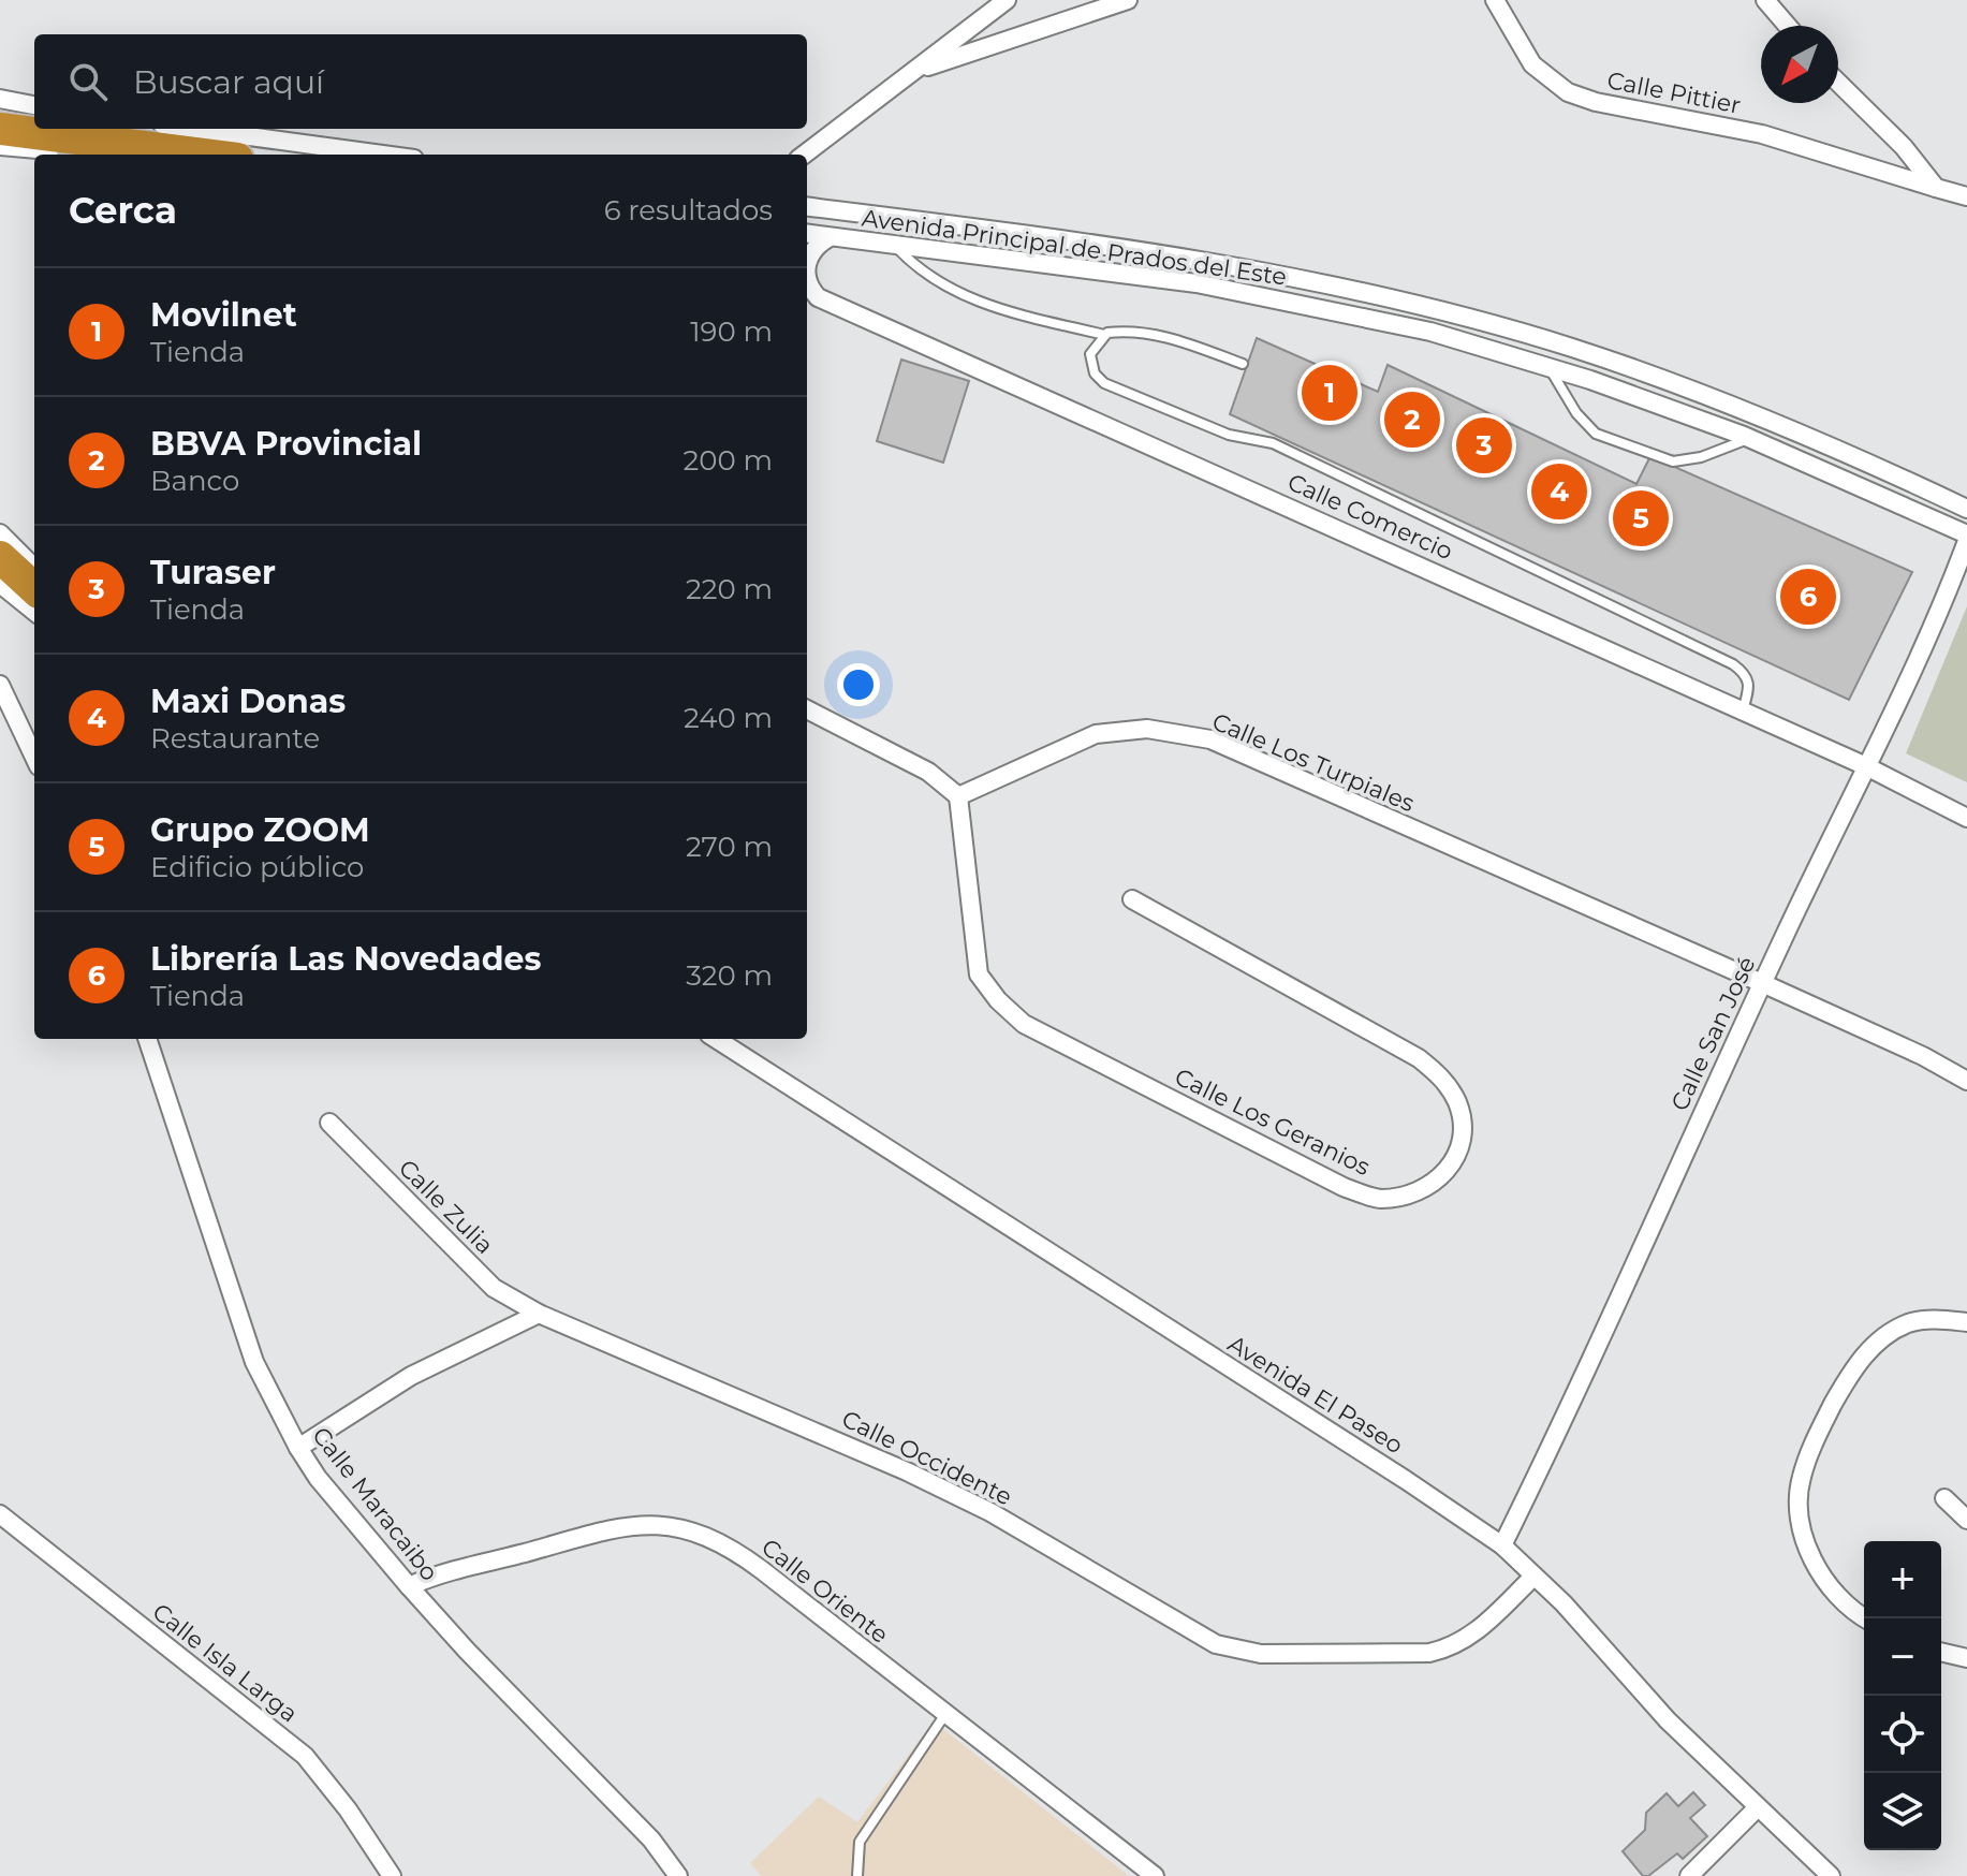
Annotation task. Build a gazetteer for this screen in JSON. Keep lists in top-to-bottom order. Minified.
{"streets":{"street":["Calle Pittier","Avenida Principal de Prados del Este","Calle Comercio","Calle Los Turpiales","Calle San José","Calle Los Geranios","Calle Zulia","Avenida El Paseo","Calle Occidente","Calle Maracaibo","Calle Oriente","Calle Isla Larga"]},"crossings":[["Avenida Principal de Prados del Este","Calle Comercio"],["Avenida Principal de Prados del Este","Calle San José"],["Calle Comercio","Calle San José"],["Calle Los Turpiales","Calle San José"],["Calle Los Turpiales","Calle Los Geranios"],["Calle San José","Avenida El Paseo"],["Calle Zulia","Calle Occidente"],["Avenida El Paseo","Calle Occidente"],["Calle Maracaibo","Calle Oriente"]],"north":"bottom left","page":{"search":"Buscar aquí","heading":["Cerca","6 resultados"],"list":[{"mark":"1","name":"Movilnet","note":"Tienda","value":"190 m"},{"mark":"2","name":"BBVA Provincial","note":"Banco","value":"200 m"},{"mark":"3","name":"Turaser","note":"Tienda","value":"220 m"},{"mark":"4","name":"Maxi Donas","note":"Restaurante","value":"240 m"},{"mark":"5","name":"Grupo ZOOM","note":"Edificio público","value":"270 m"},{"mark":"6","name":"Librería Las Novedades","note":"Tienda","value":"320 m"}],"pins":["1","2","3","4","5","6"],"map_buttons":["+","−"]}}
